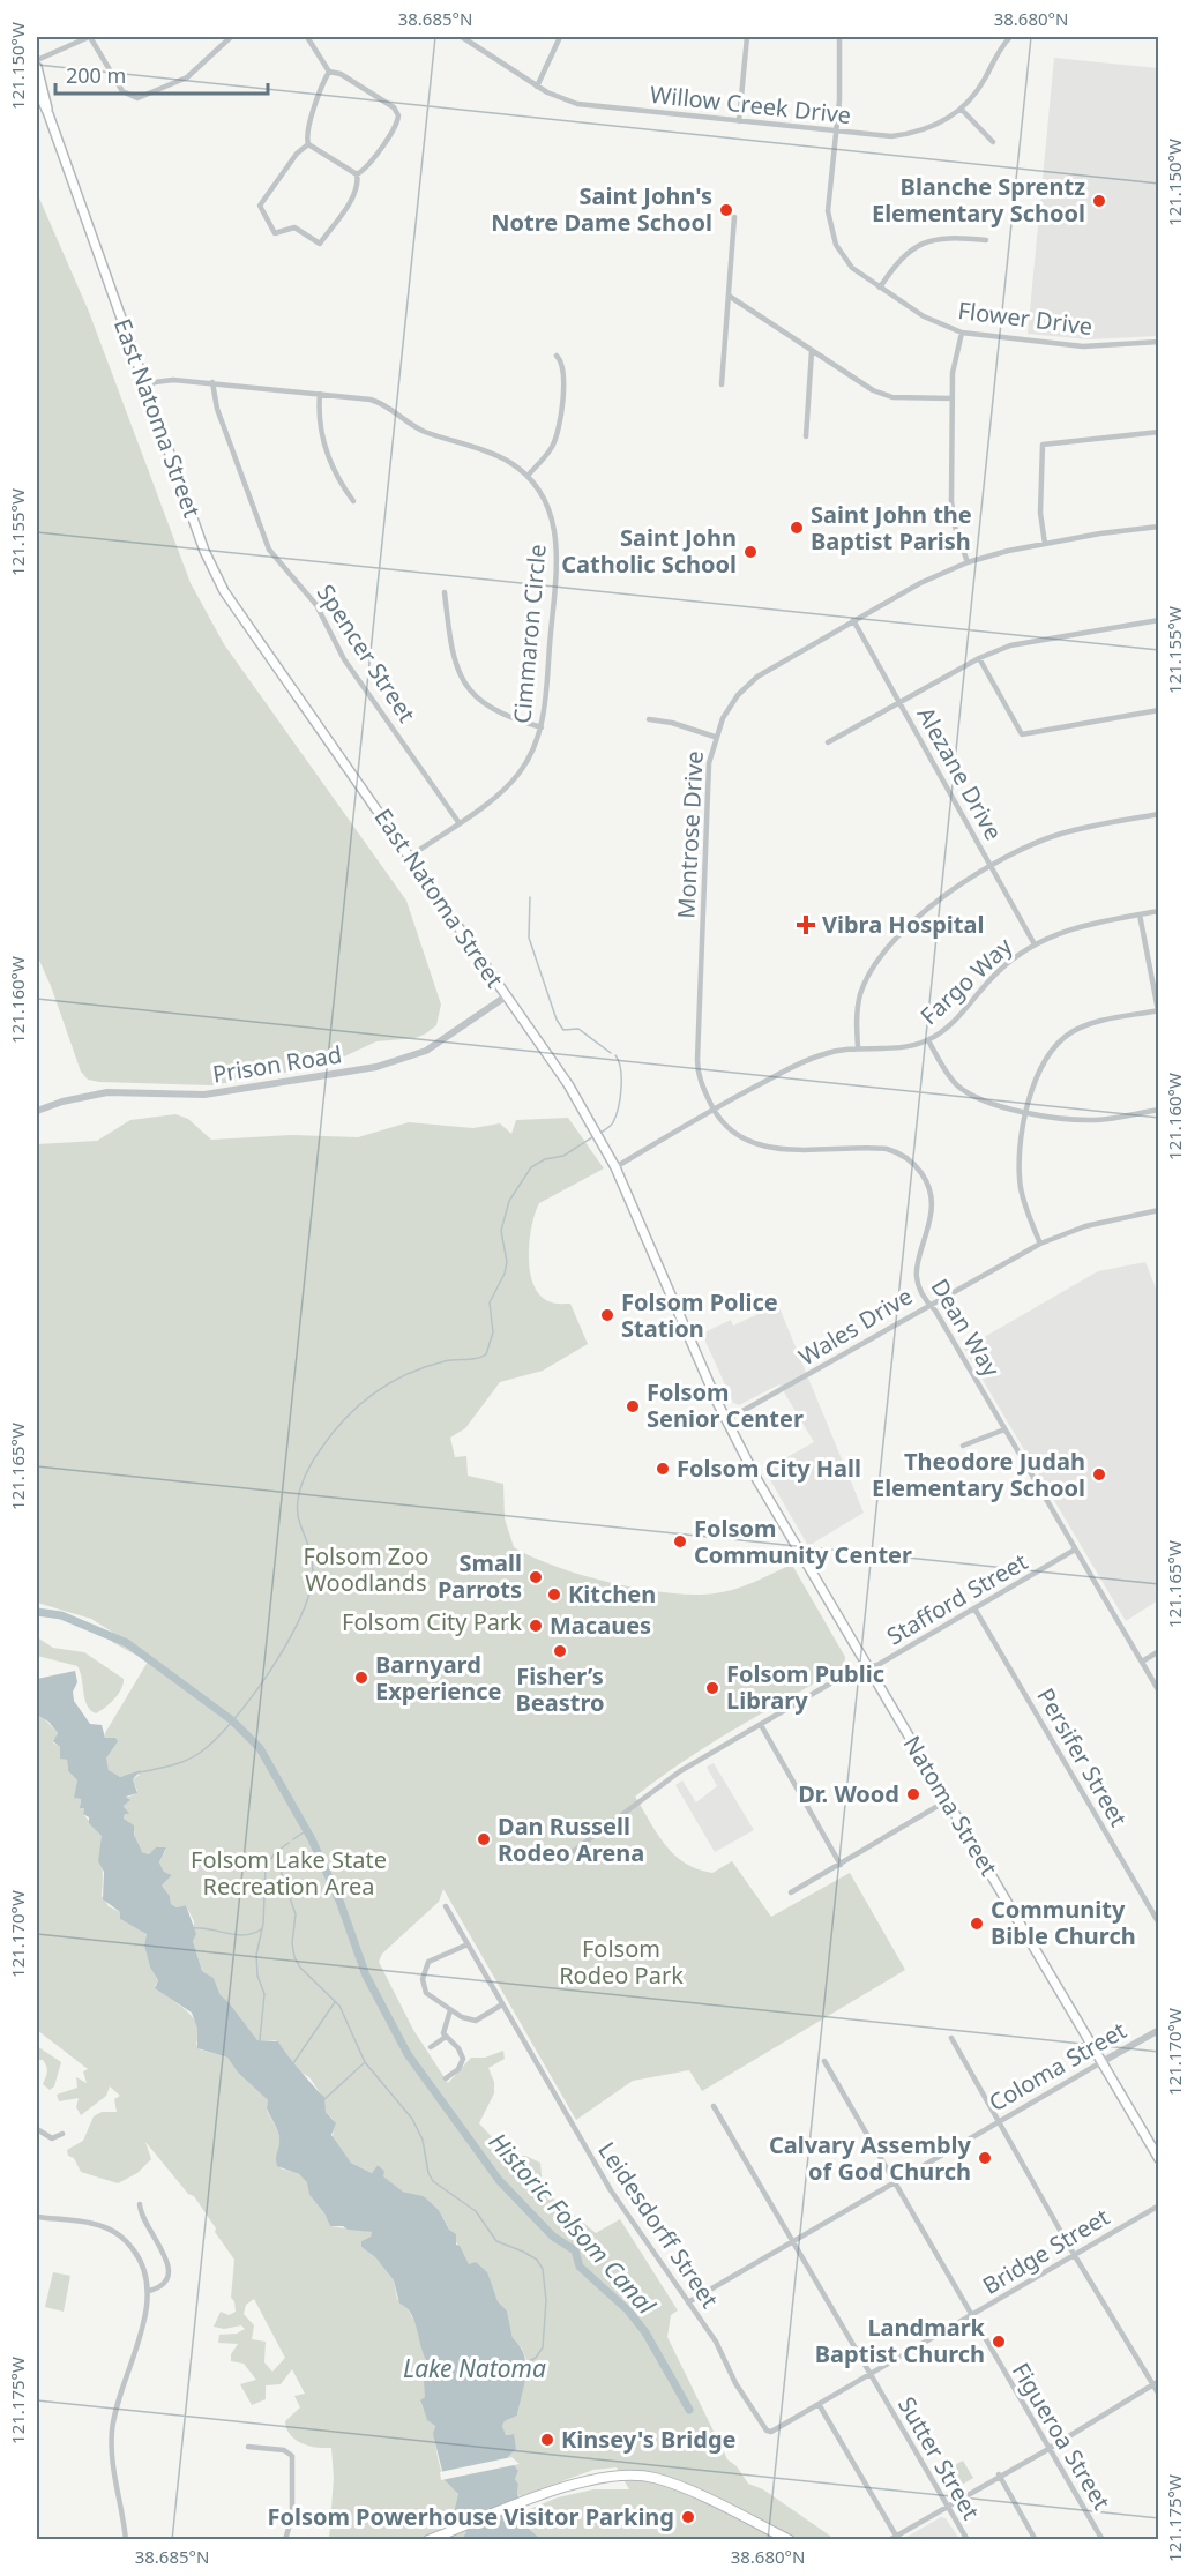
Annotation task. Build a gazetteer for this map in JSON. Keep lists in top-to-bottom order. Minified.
{"streets":{"main road":["East Natoma Street","Natoma Street"],"street":["Willow Creek Drive","Flower Drive","Cimmaron Circle","Spencer Street","Alezane Drive","Montrose Drive","Fargo Way","Prison Road","Wales Drive","Dean Way","Stafford Street","Persifer Street","Coloma Street","Leidesdorff Street","Bridge Street","Figueroa Street","Sutter Street"]},"crossings":[["Willow Creek Drive","Flower Drive"],["East Natoma Street","Cimmaron Circle"],["East Natoma Street","Fargo Way"],["East Natoma Street","Prison Road"],["East Natoma Street","Wales Drive"],["East Natoma Street","Stafford Street"],["East Natoma Street","Natoma Street"],["Cimmaron Circle","Spencer Street"],["Alezane Drive","Montrose Drive"],["Alezane Drive","Fargo Way"],["Montrose Drive","Fargo Way"],["Montrose Drive","Dean Way"],["Fargo Way","Dean Way"],["Wales Drive","Dean Way"],["Dean Way","Stafford Street"],["Stafford Street","Persifer Street"],["Stafford Street","Natoma Street"],["Natoma Street","Coloma Street"],["Coloma Street","Leidesdorff Street"],["Coloma Street","Figueroa Street"],["Coloma Street","Sutter Street"],["Leidesdorff Street","Bridge Street"],["Bridge Street","Figueroa Street"],["Bridge Street","Sutter Street"]],"water":["Historic Folsom Canal","Lake Natoma"],"parks":["Folsom Zoo Woodlands","Folsom City Park","Folsom Lake State Recreation Area","Folsom Rodeo Park"],"places":{"other":["Blanche Sprentz Elementary School","Saint John's Notre Dame School","Saint John the Baptist Parish","Saint John Catholic School","Folsom Police Station","Folsom Senior Center","Folsom City Hall","Theodore Judah Elementary School","Folsom Community Center","Small Parrots","Kitchen","Macaues","Fisher’s Beastro","Barnyard Experience","Folsom Public Library","Dr. Wood","Dan Russell Rodeo Arena","Community Bible Church","Calvary Assembly of God Church","Landmark Baptist Church","Kinsey's Bridge","Folsom Powerhouse Visitor Parking"],"health":["Vibra Hospital"]},"scale_bar":"200 m","coordinates":["38.685°N","38.680°N","121.150°W","121.155°W","121.160°W","121.165°W","121.170°W","121.175°W"]}
